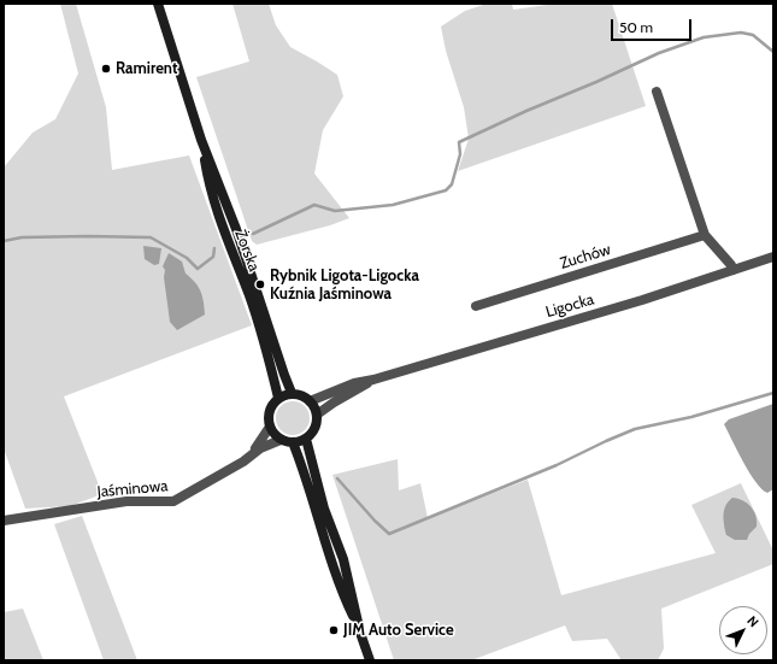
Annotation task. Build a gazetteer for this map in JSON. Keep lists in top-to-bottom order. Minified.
{"streets":{"main road":["Żorska"],"street":["Zuchów","Ligocka","Jaśminowa"]},"crossings":[["Żorska","Ligocka"],["Żorska","Jaśminowa"],["Ligocka","Jaśminowa"]],"places":["Ramirent","Rybnik Ligota-Ligocka Kuźnia Jaśminowa","JIM Auto Service"],"scale_bar":"50 m","north":"top right"}
